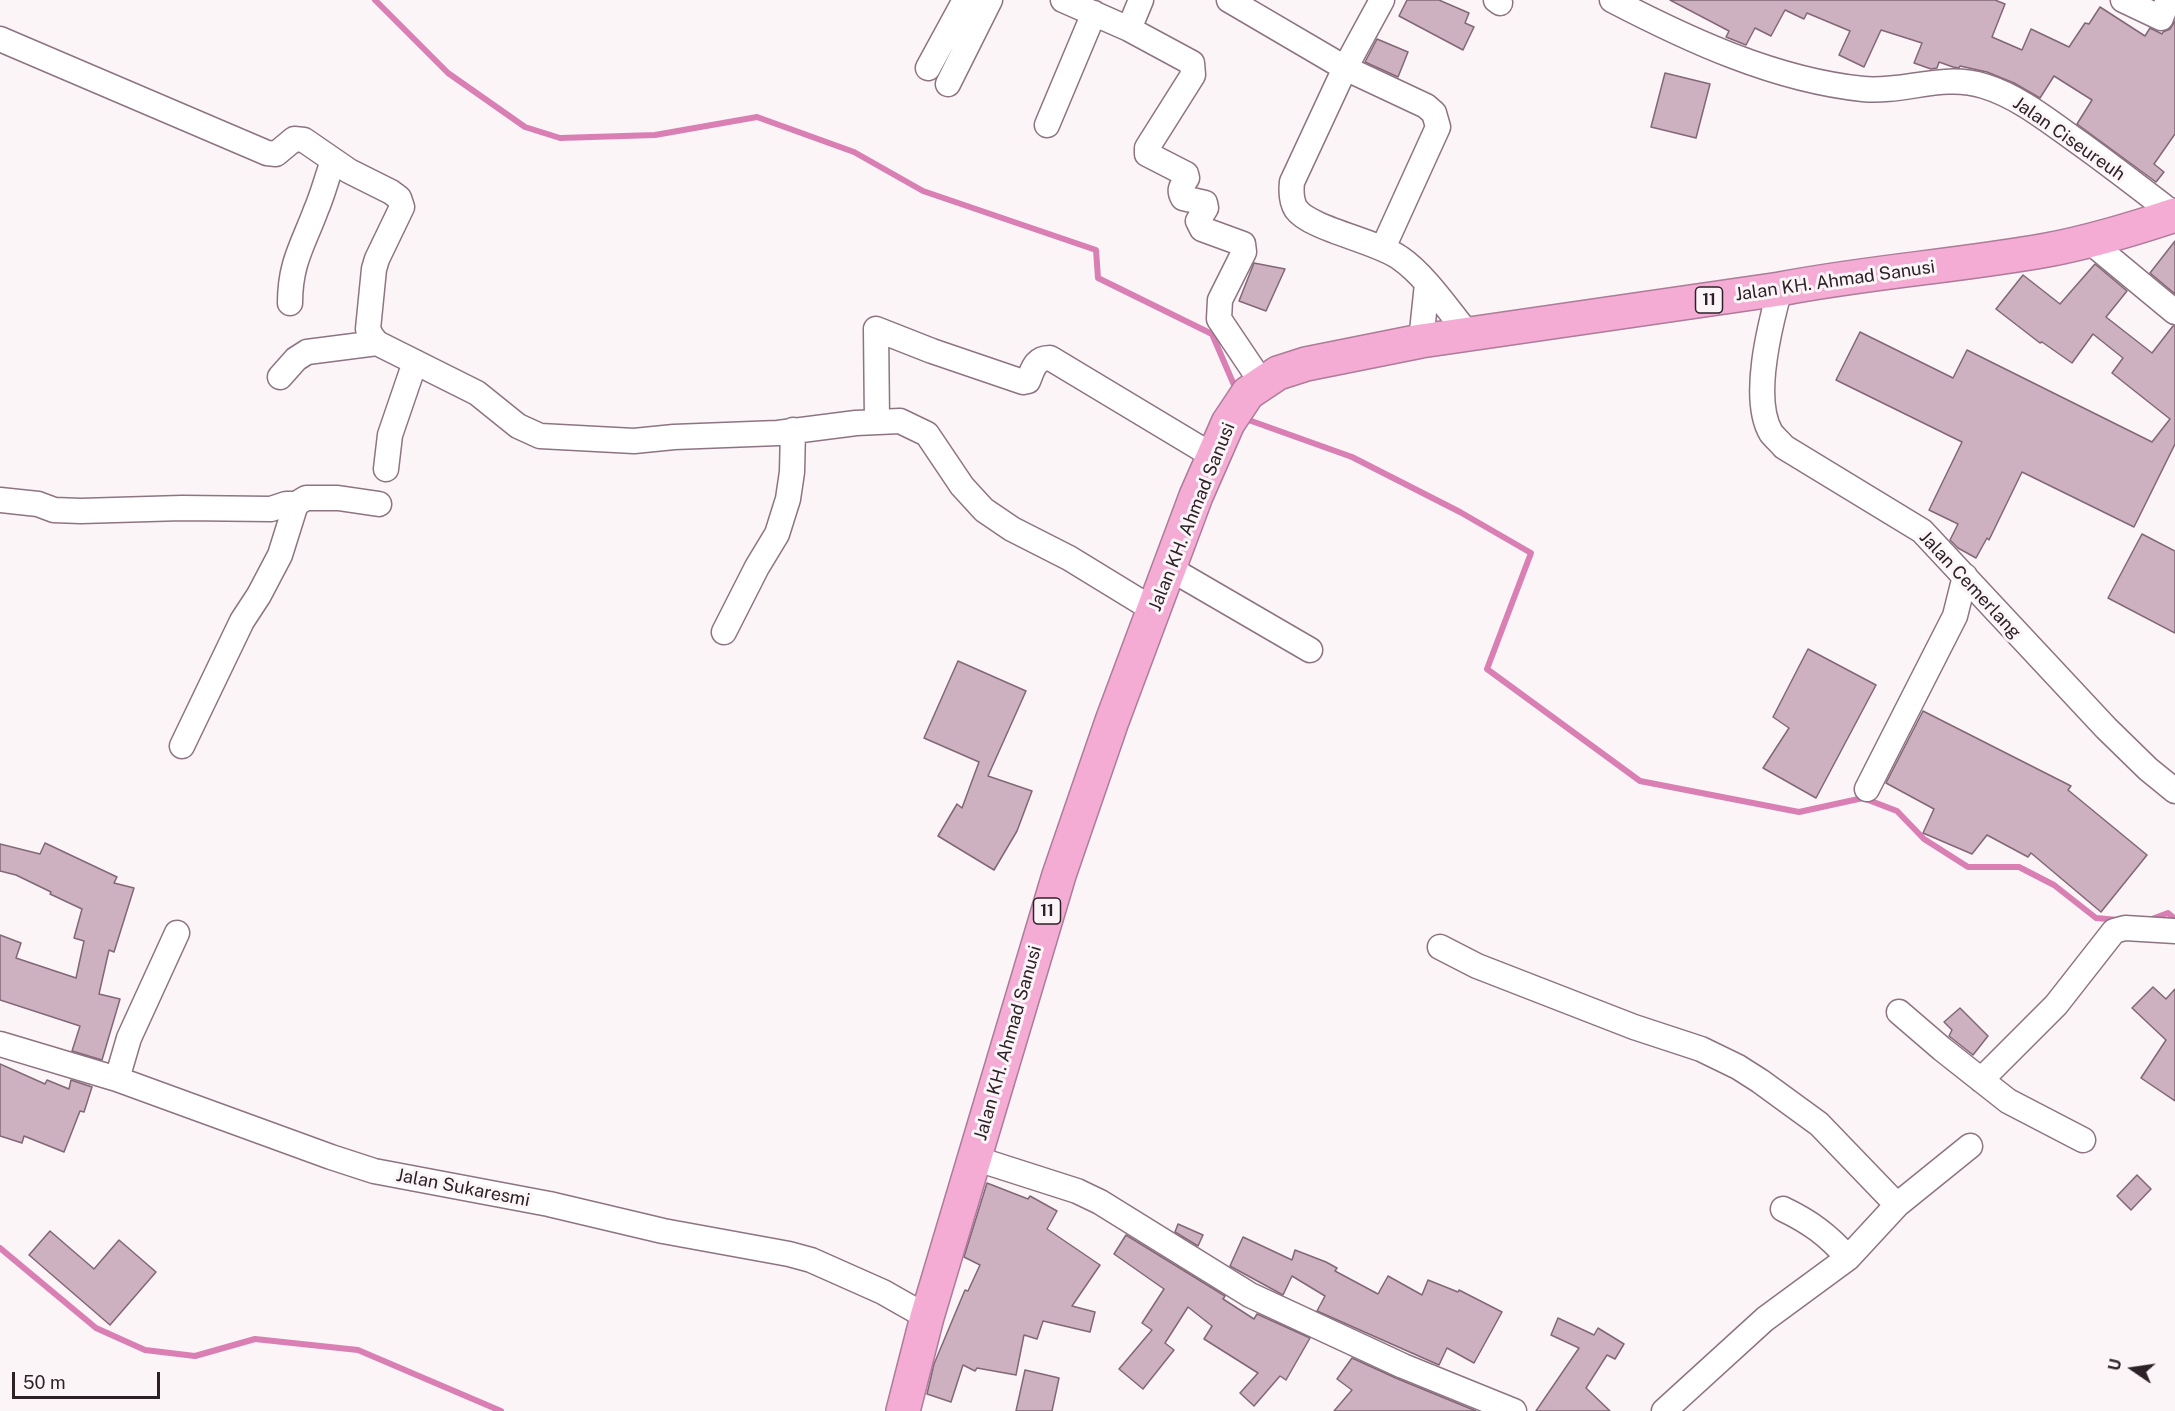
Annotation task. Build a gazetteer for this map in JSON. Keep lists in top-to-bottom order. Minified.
{"streets":{"highway":["Jalan KH. Ahmad Sanusi","11"],"street":["Jalan Ciseureuh","Jalan Cemerlang","Jalan Sukaresmi"]},"crossings":[["Jalan Ciseureuh","Jalan KH. Ahmad Sanusi"],["Jalan KH. Ahmad Sanusi","Jalan Cemerlang"],["Jalan KH. Ahmad Sanusi","Jalan Sukaresmi"]],"scale_bar":"50 m","north":"left"}
